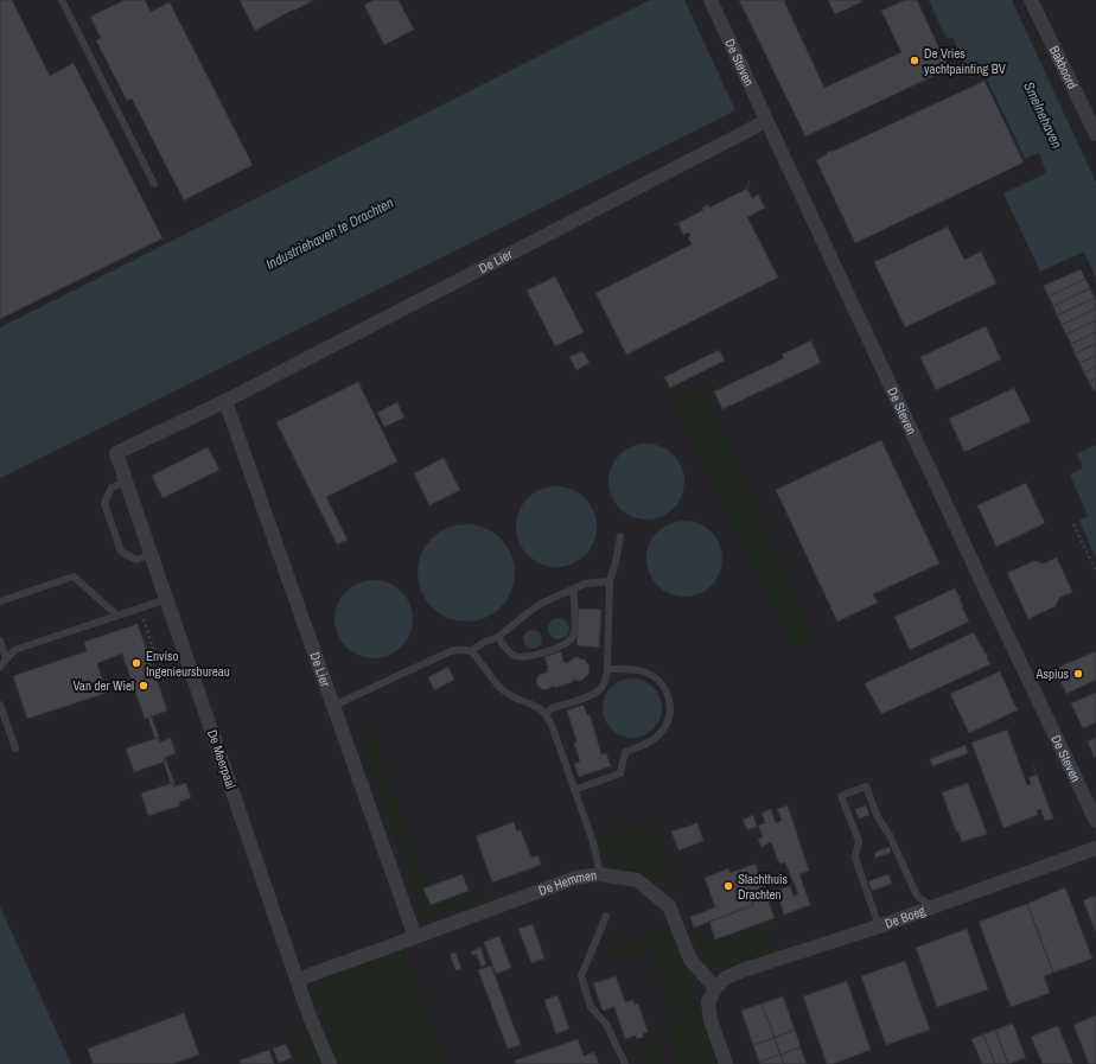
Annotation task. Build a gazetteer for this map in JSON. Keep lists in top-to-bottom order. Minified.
{"streets":{"street":["De Steven","Bakboord","De Lier","De Meerpaal","De Hemmen","De Boeg"]},"crossings":[["De Steven","De Lier"],["De Lier","De Meerpaal"],["De Lier","De Hemmen"],["De Meerpaal","De Hemmen"],["De Hemmen","De Boeg"]],"water":["Smelnehaven","Industriehaven te Drachten"],"places":["De Vries yachtpainting BV","Enviso Ingenieursbureau","Aspius","Van der Wiel","Slachthuis Drachten"]}
